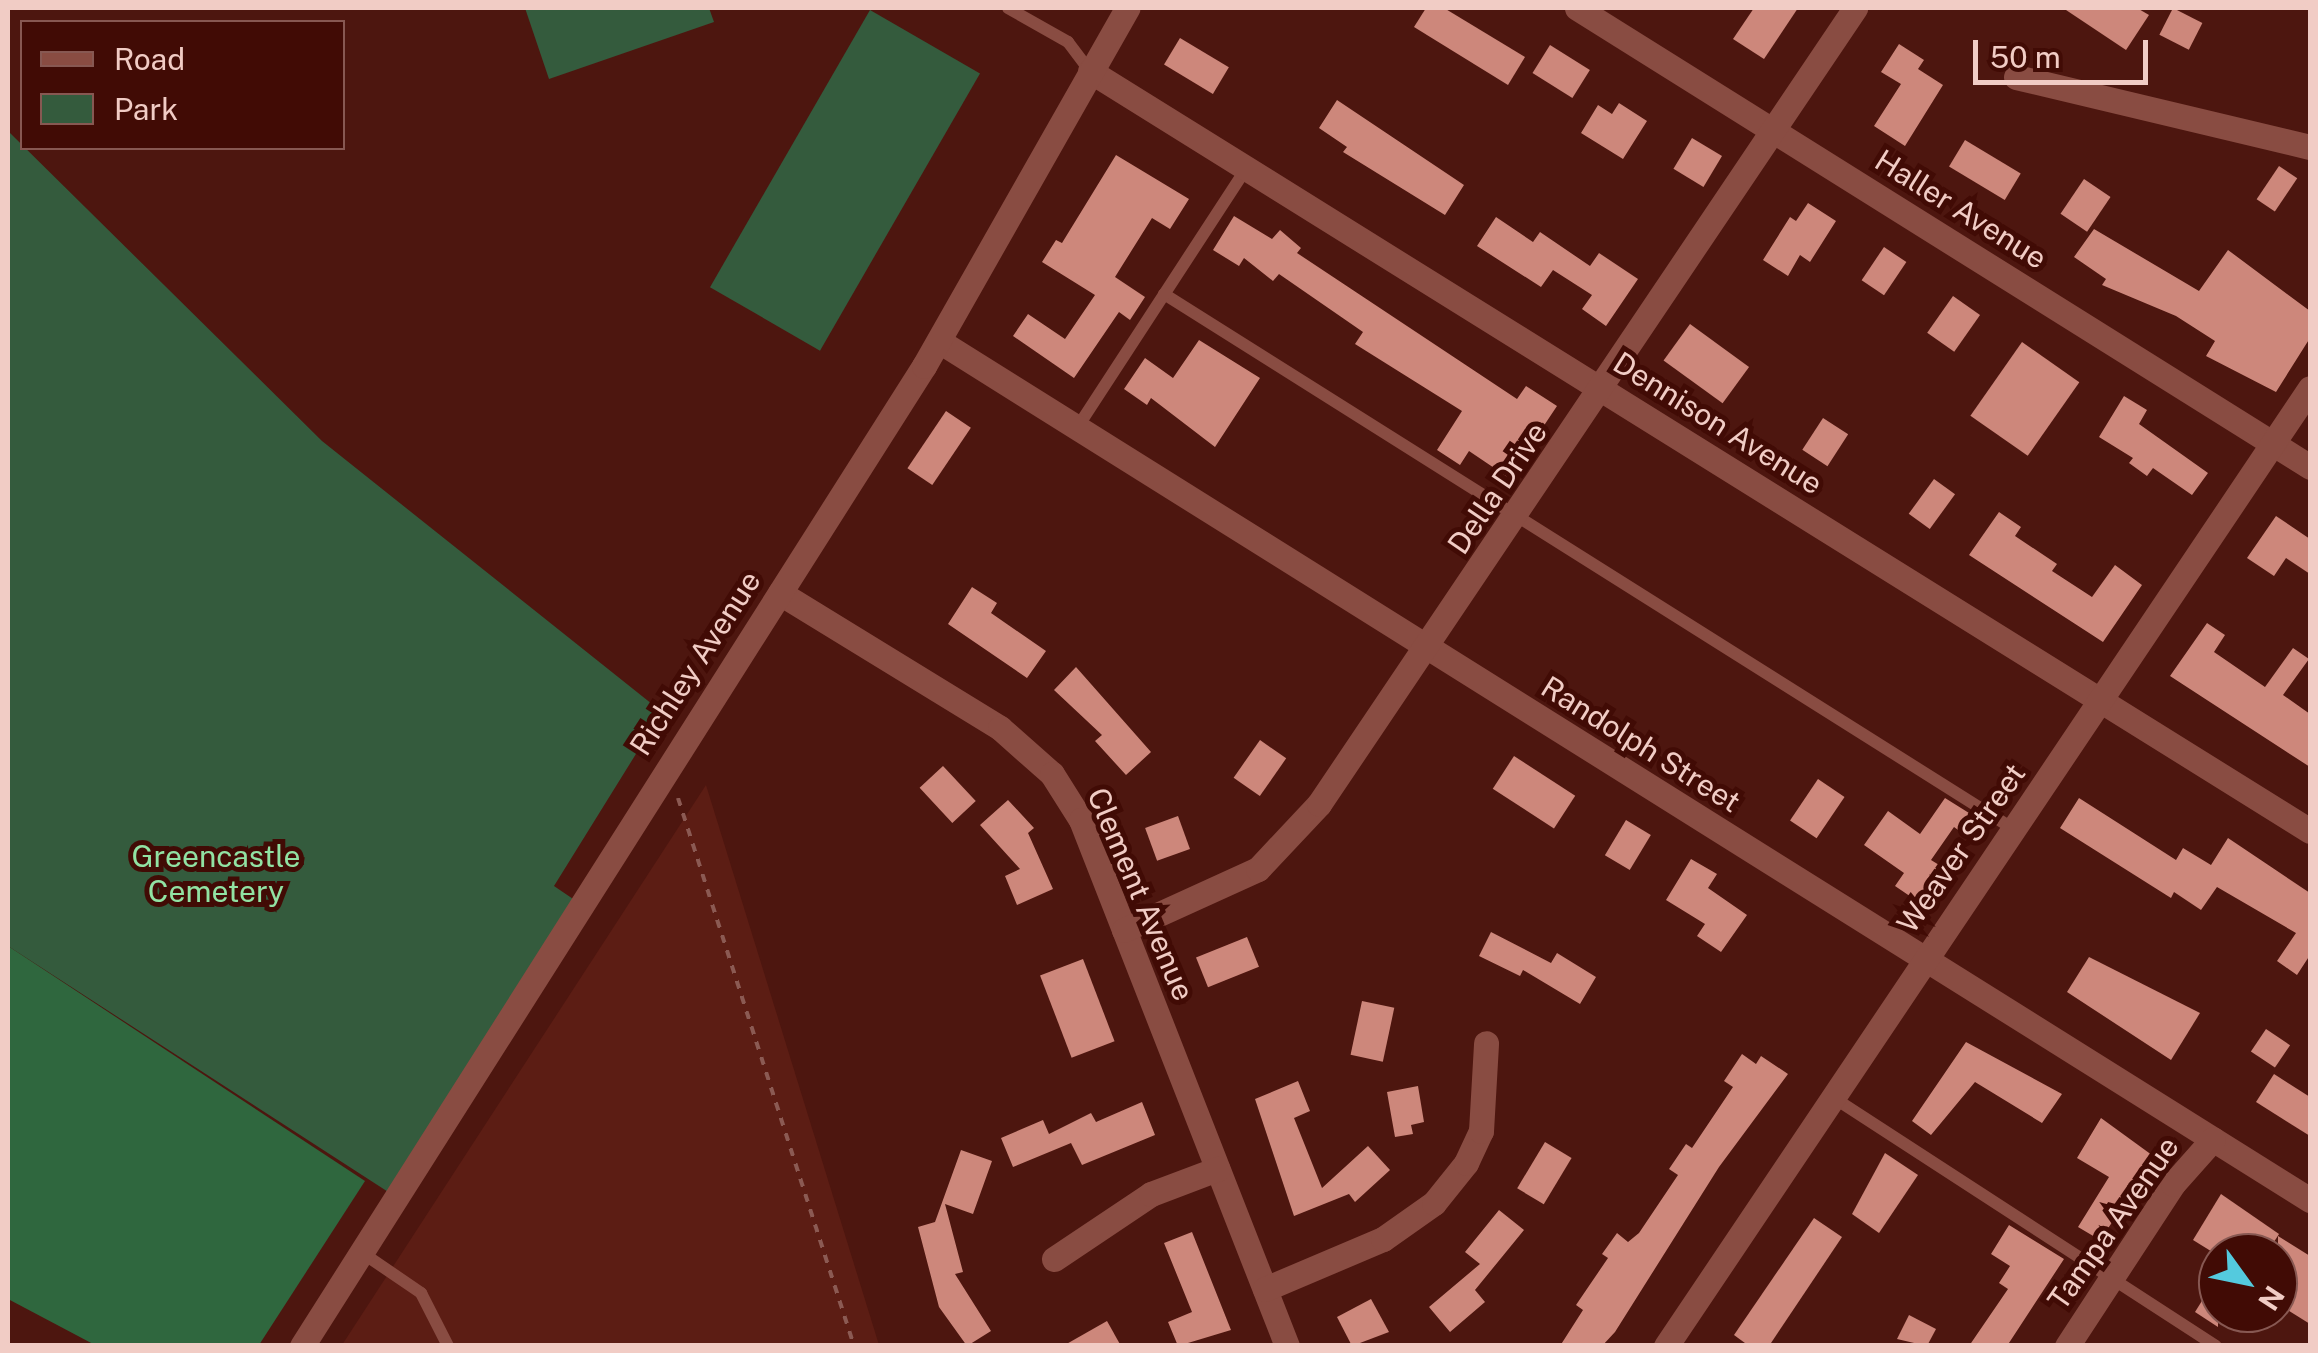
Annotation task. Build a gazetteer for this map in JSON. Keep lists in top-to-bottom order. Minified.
{"streets":{"street":["Haller Avenue","Dennison Avenue","Della Drive","Richley Avenue","Randolph Street","Weaver Street","Clement Avenue","Tampa Avenue"]},"crossings":[["Haller Avenue","Della Drive"],["Haller Avenue","Weaver Street"],["Dennison Avenue","Della Drive"],["Dennison Avenue","Richley Avenue"],["Dennison Avenue","Weaver Street"],["Della Drive","Randolph Street"],["Della Drive","Clement Avenue"],["Richley Avenue","Randolph Street"],["Richley Avenue","Clement Avenue"],["Randolph Street","Weaver Street"],["Randolph Street","Tampa Avenue"]],"parks":["Greencastle Cemetery"],"legend":["Road","Park"],"scale_bar":"50 m","north":"bottom right"}
